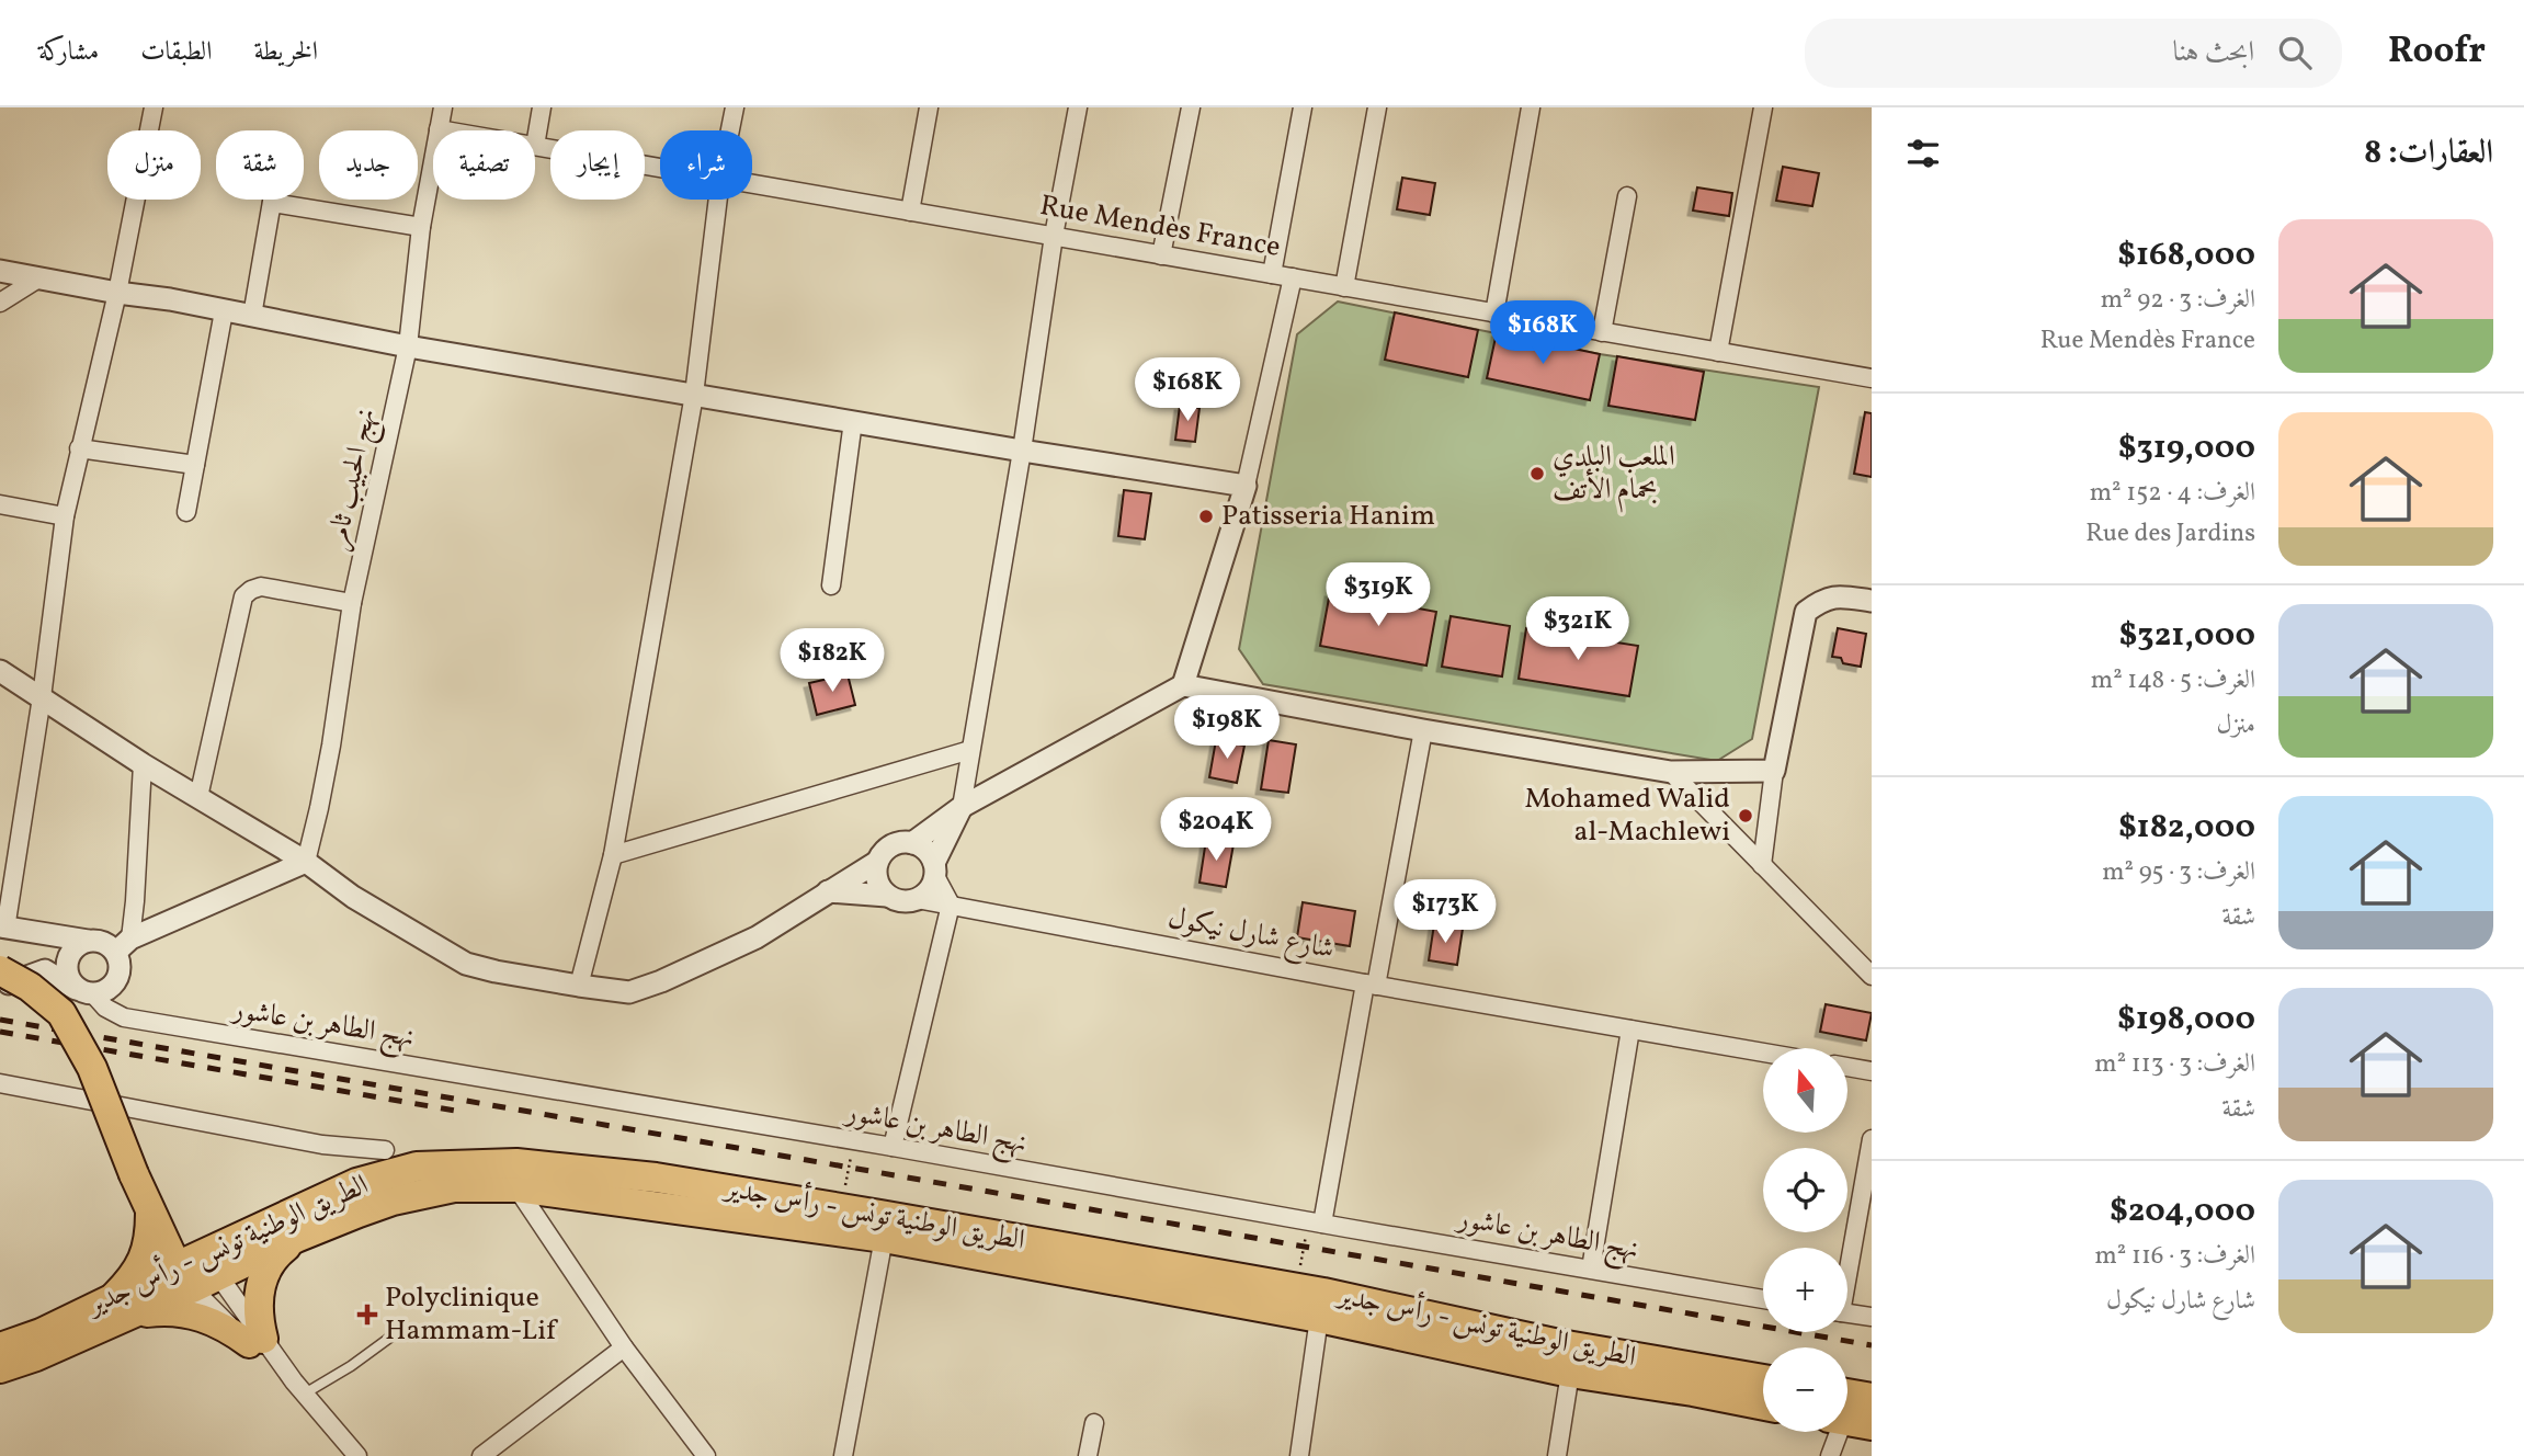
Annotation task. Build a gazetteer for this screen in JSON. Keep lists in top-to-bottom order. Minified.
{"streets":{"highway":["الطريق الوطنية تونس - رأس جدير"],"street":["Rue Mendès France","نهج الحبيب ثامر","شارع شارل نيكول","نهج الطاهر بن عاشور"]},"crossings":[["Rue Mendès France","نهج الحبيب ثامر"]],"places":{"other":["الملعب البلدي بحمام الأتف","Patisseria Hanim","Mohamed Walid al-Machlewi"],"health":["Polyclinique Hammam-Lif"]},"north":"top","page":{"header":"Roofr","search":"ابحث هنا","nav":["الخريطة","الطبقات","مشاركة"],"heading":"العقارات: 8","chip":["شراء","إيجار","تصفية","جديد","شقة","منزل"],"list":[{"name":"$168,000","note":"الغرف: 3 · 92 m² · Rue Mendès France"},{"name":"$319,000","note":"الغرف: 4 · 152 m² · Rue des Jardins"},{"name":"$321,000","note":"الغرف: 5 · 148 m² · منزل"},{"name":"$182,000","note":"الغرف: 3 · 95 m² · شقة"},{"name":"$198,000","note":"الغرف: 3 · 113 m² · شقة"},{"name":"$204,000","note":"الغرف: 3 · 116 m² · شارع شارل نيكول"}],"price":["$168K","$168K","$319K","$321K","$182K","$198K","$204K","$173K"],"map_buttons":["+","−"]}}
